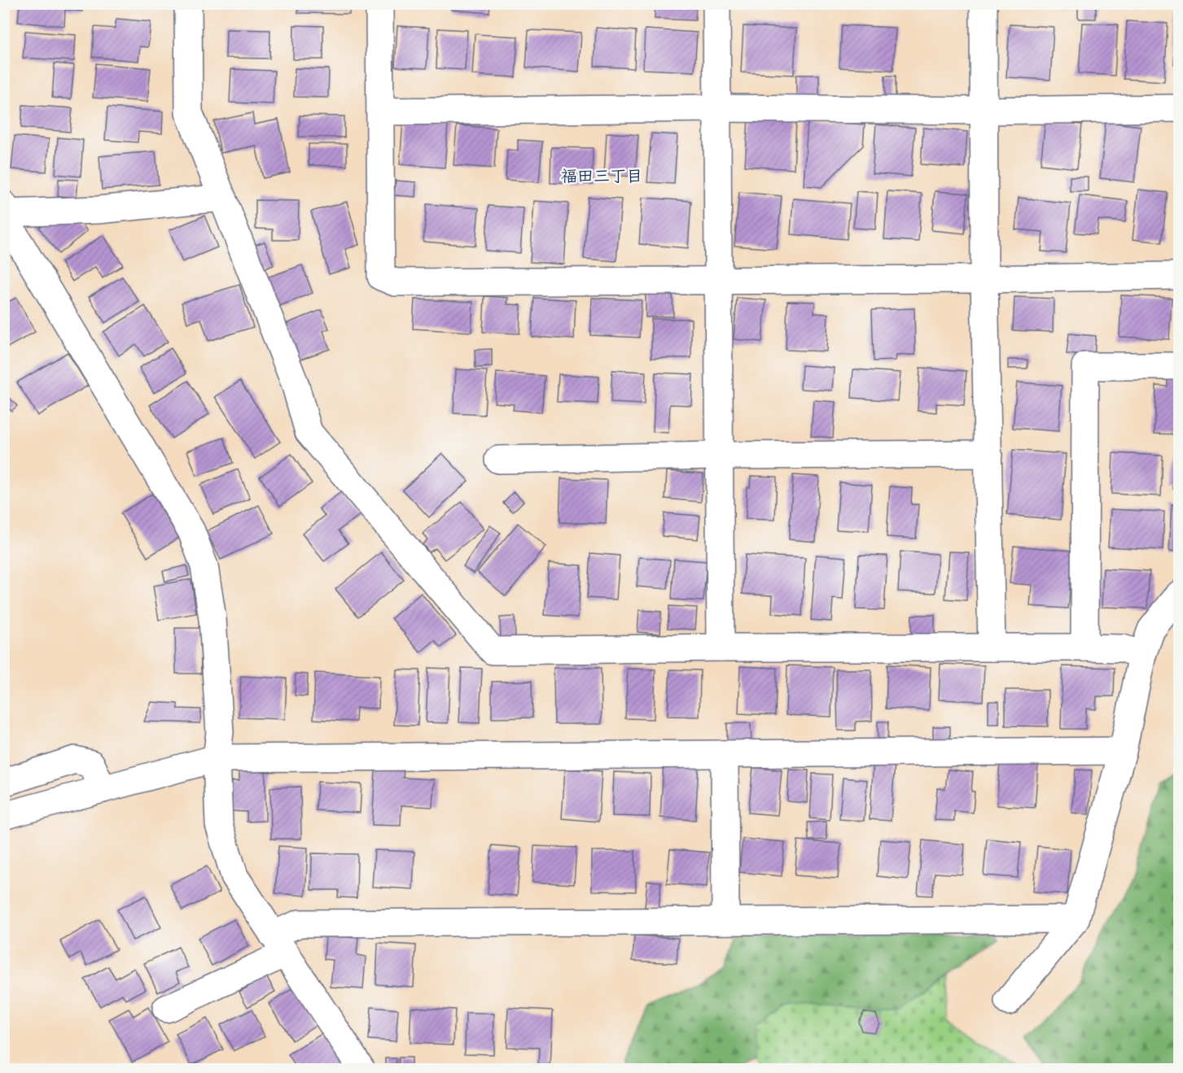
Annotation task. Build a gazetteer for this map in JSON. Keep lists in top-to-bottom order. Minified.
{"districts":["福田三丁目"]}
